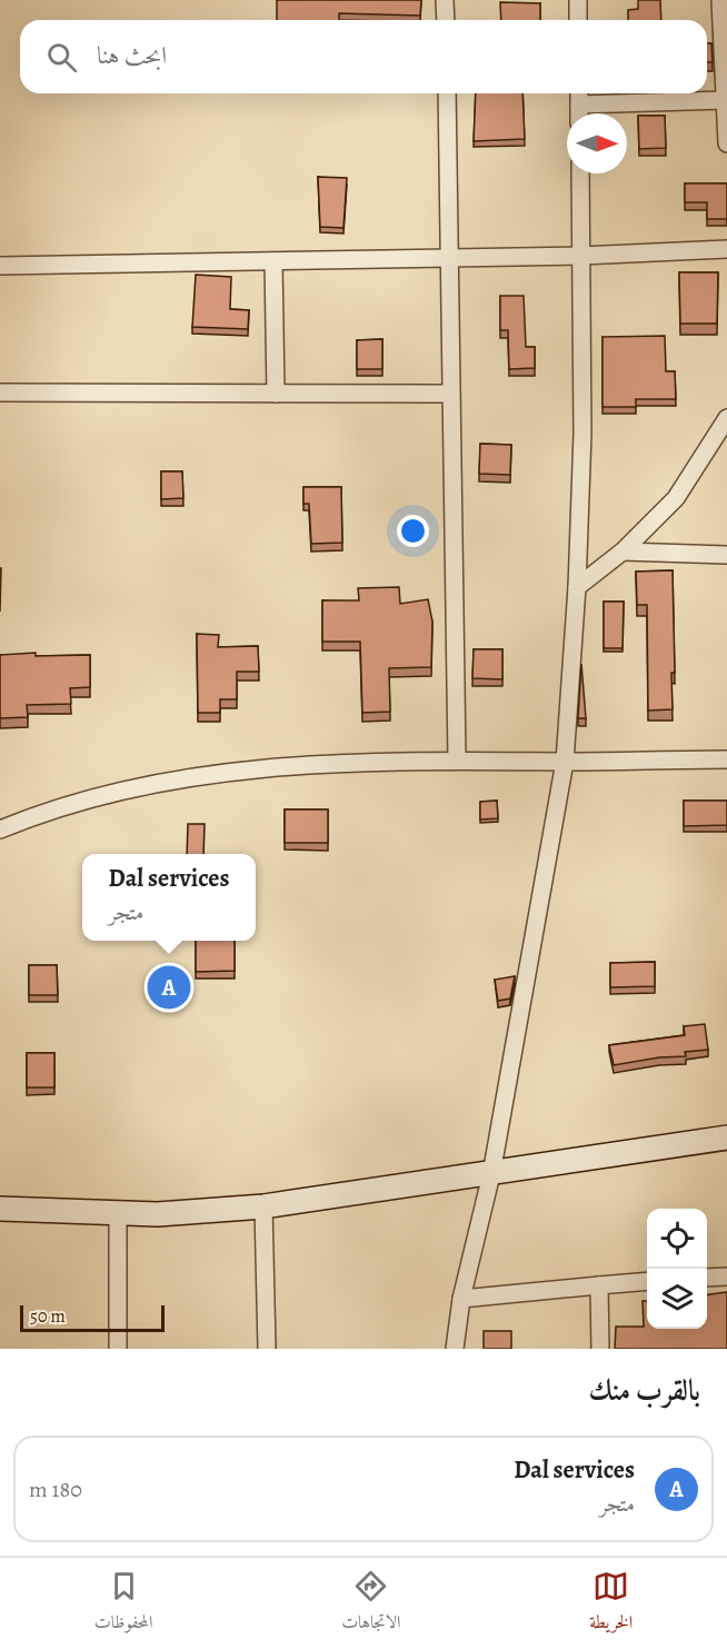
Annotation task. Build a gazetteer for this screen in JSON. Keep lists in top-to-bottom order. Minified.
{"scale_bar":"50 m","north":"right","page":{"search":"ابحث هنا","popup":["Dal services","متجر"],"pins":"A","scale":"50 m","heading":"بالقرب منك","list":[{"mark":"A","name":"Dal services","note":"متجر","value":"180 m"}],"nav":["الخريطة","الاتجاهات","المحفوظات"]}}
